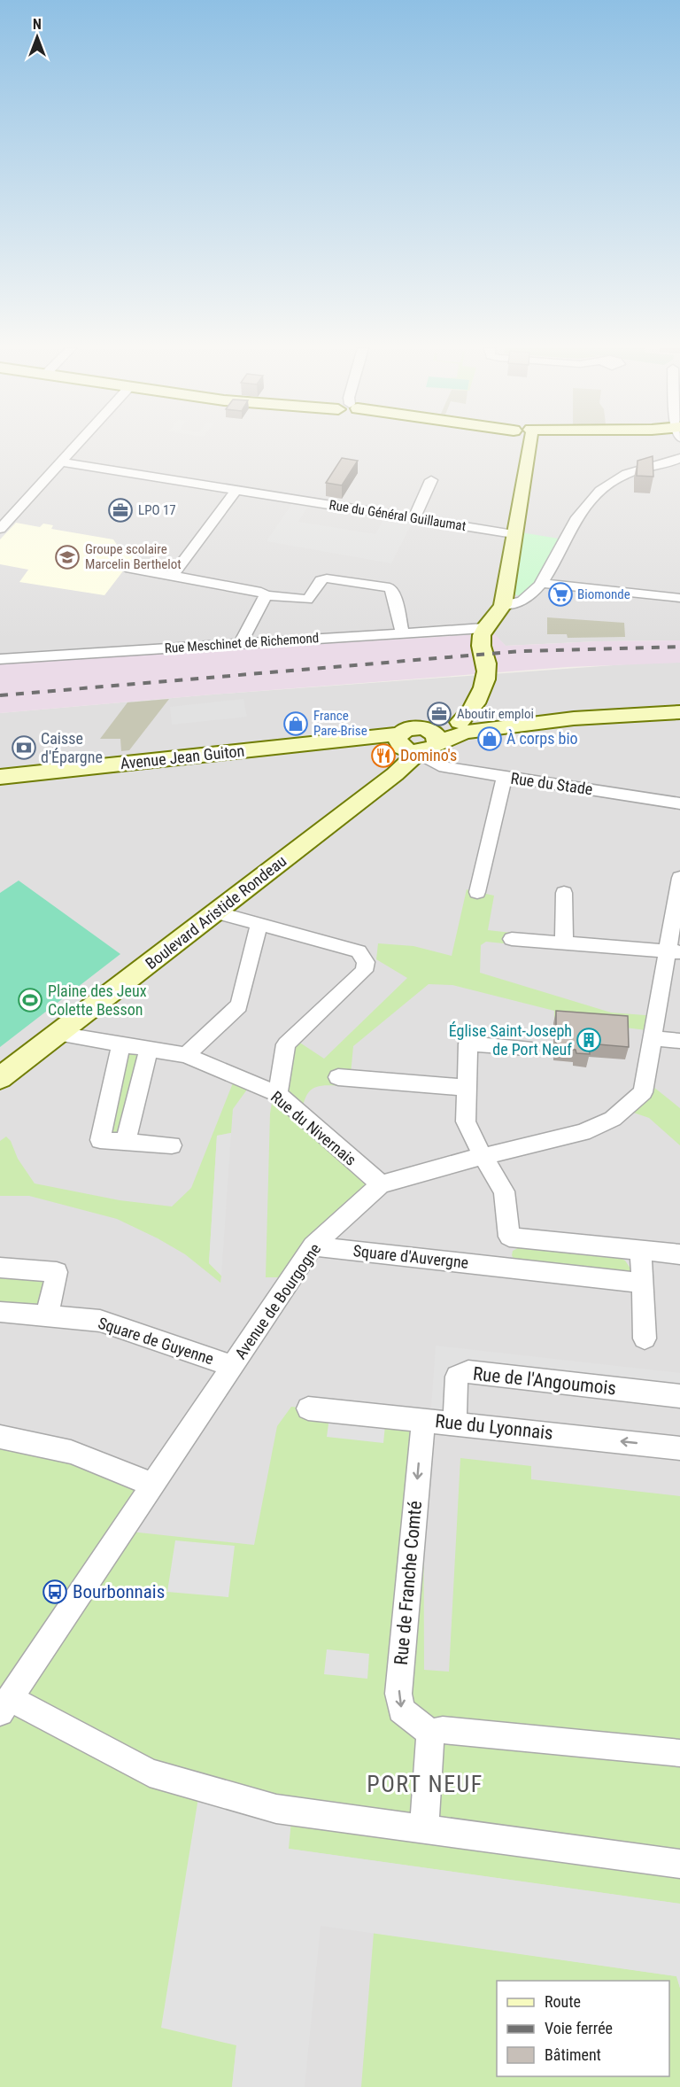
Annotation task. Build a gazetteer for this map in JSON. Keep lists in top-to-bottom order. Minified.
{"streets":{"main road":["Avenue Jean Guiton","Boulevard Aristide Rondeau"],"street":["Rue du Général Guillaumat","Rue Meschinet de Richemond","Rue du Stade","Rue du Nivernais","Square d'Auvergne","Avenue de Bourgogne","Square de Guyenne","Rue de l'Angoumois","Rue du Lyonnais","Rue de Franche Comté"]},"crossings":[["Avenue Jean Guiton","Rue du Stade"],["Avenue Jean Guiton","Boulevard Aristide Rondeau"],["Rue du Stade","Boulevard Aristide Rondeau"],["Boulevard Aristide Rondeau","Rue du Nivernais"],["Rue du Nivernais","Avenue de Bourgogne"],["Square d'Auvergne","Avenue de Bourgogne"],["Avenue de Bourgogne","Square de Guyenne"],["Rue de l'Angoumois","Rue du Lyonnais"],["Rue du Lyonnais","Rue de Franche Comté"]],"one_way":["Rue du Lyonnais","Rue de Franche Comté"],"districts":["PORT NEUF"],"places":{"office":["LPO 17","Aboutir emploi"],"school or university":["Groupe scolaire Marcelin Berthelot"],"supermarket":["Biomonde"],"shop":["France Pare-Brise","À corps bio"],"bank":["Caisse d'Épargne"],"restaurant":["Domino's"],"sports":["Plaine des Jeux Colette Besson"],"building":["Église Saint-Joseph de Port Neuf"],"bus stop":["Bourbonnais"]},"legend":["Route","Voie ferrée","Bâtiment"],"north":"top"}
